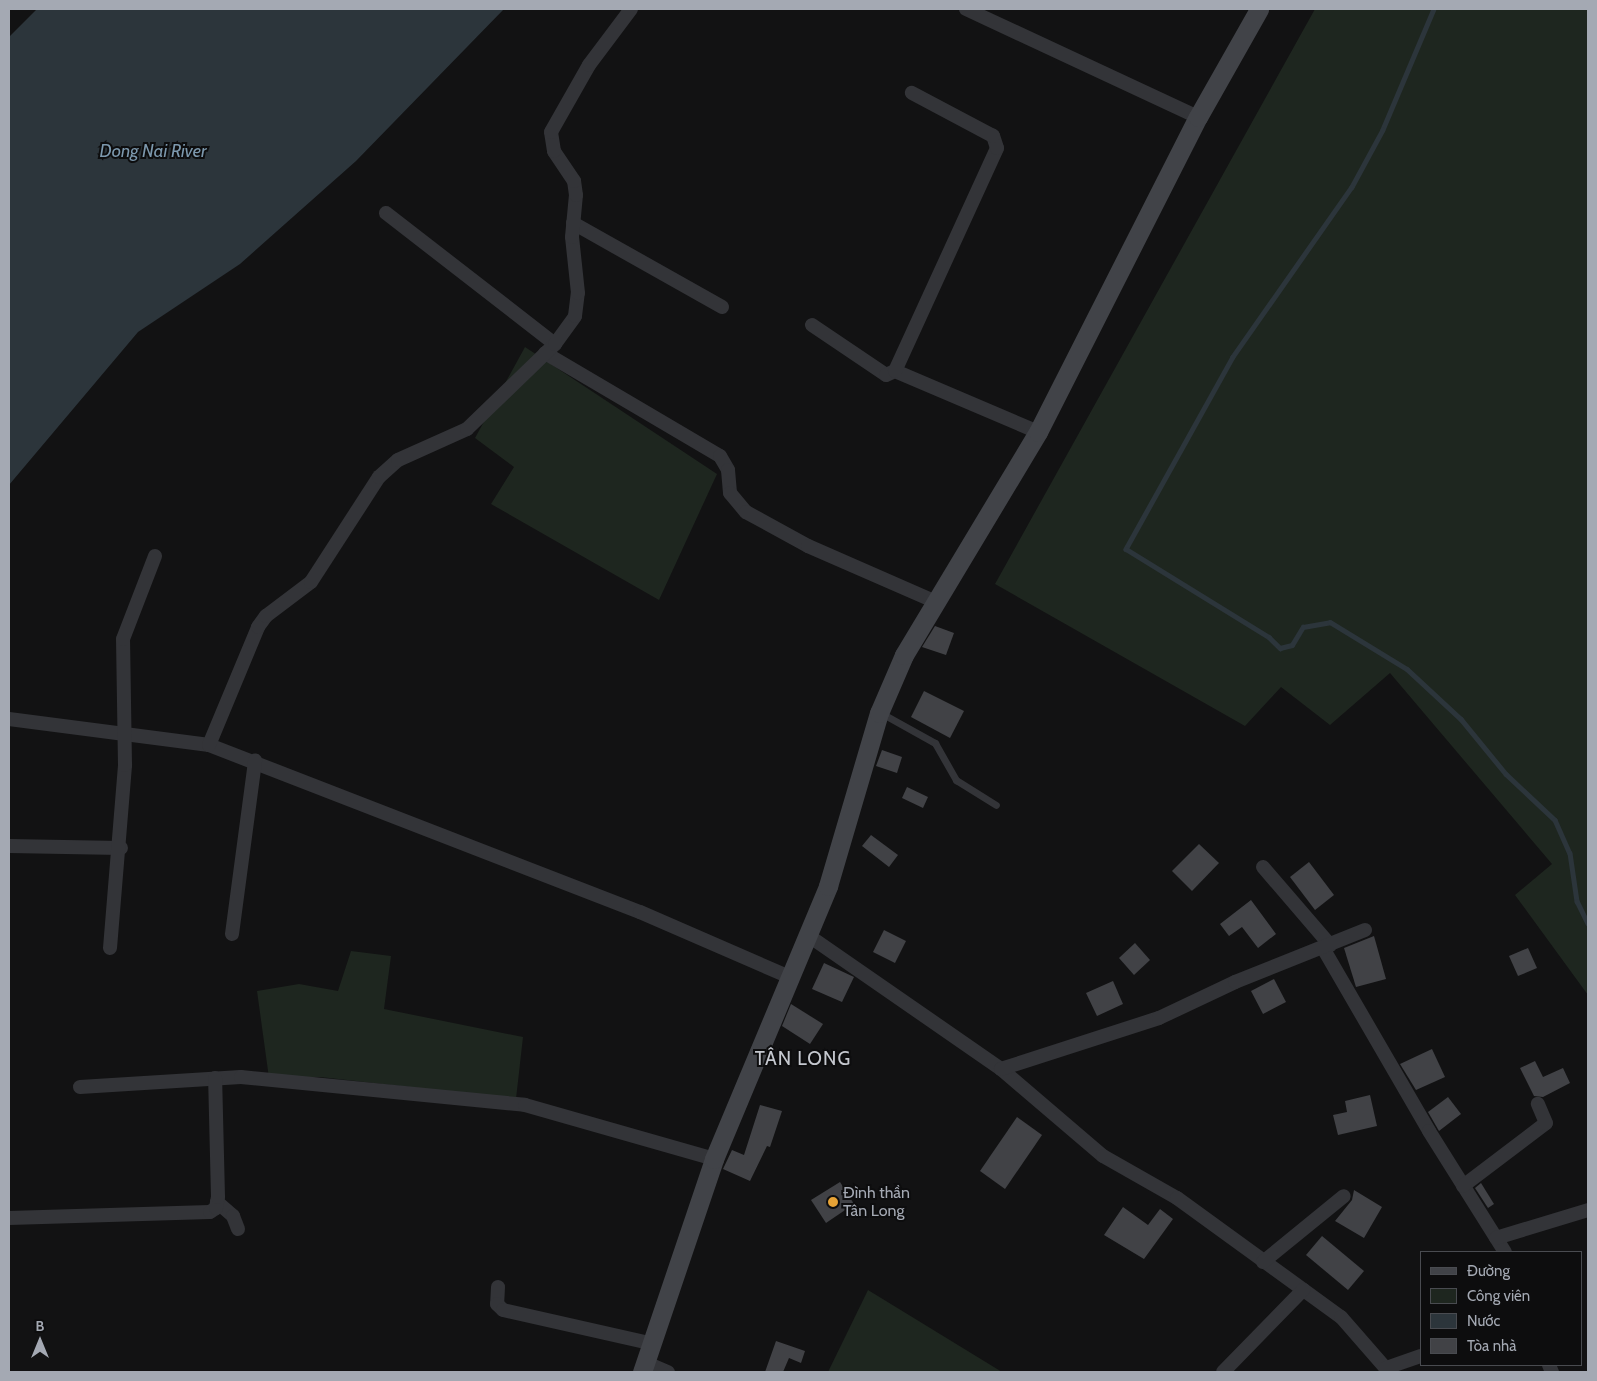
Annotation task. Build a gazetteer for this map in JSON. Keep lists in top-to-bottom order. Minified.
{"districts":["TÂN LONG"],"water":["Dong Nai River"],"places":["Đình thần Tân Long"],"legend":["Đường","Công viên","Nước","Tòa nhà"],"north":"top"}
